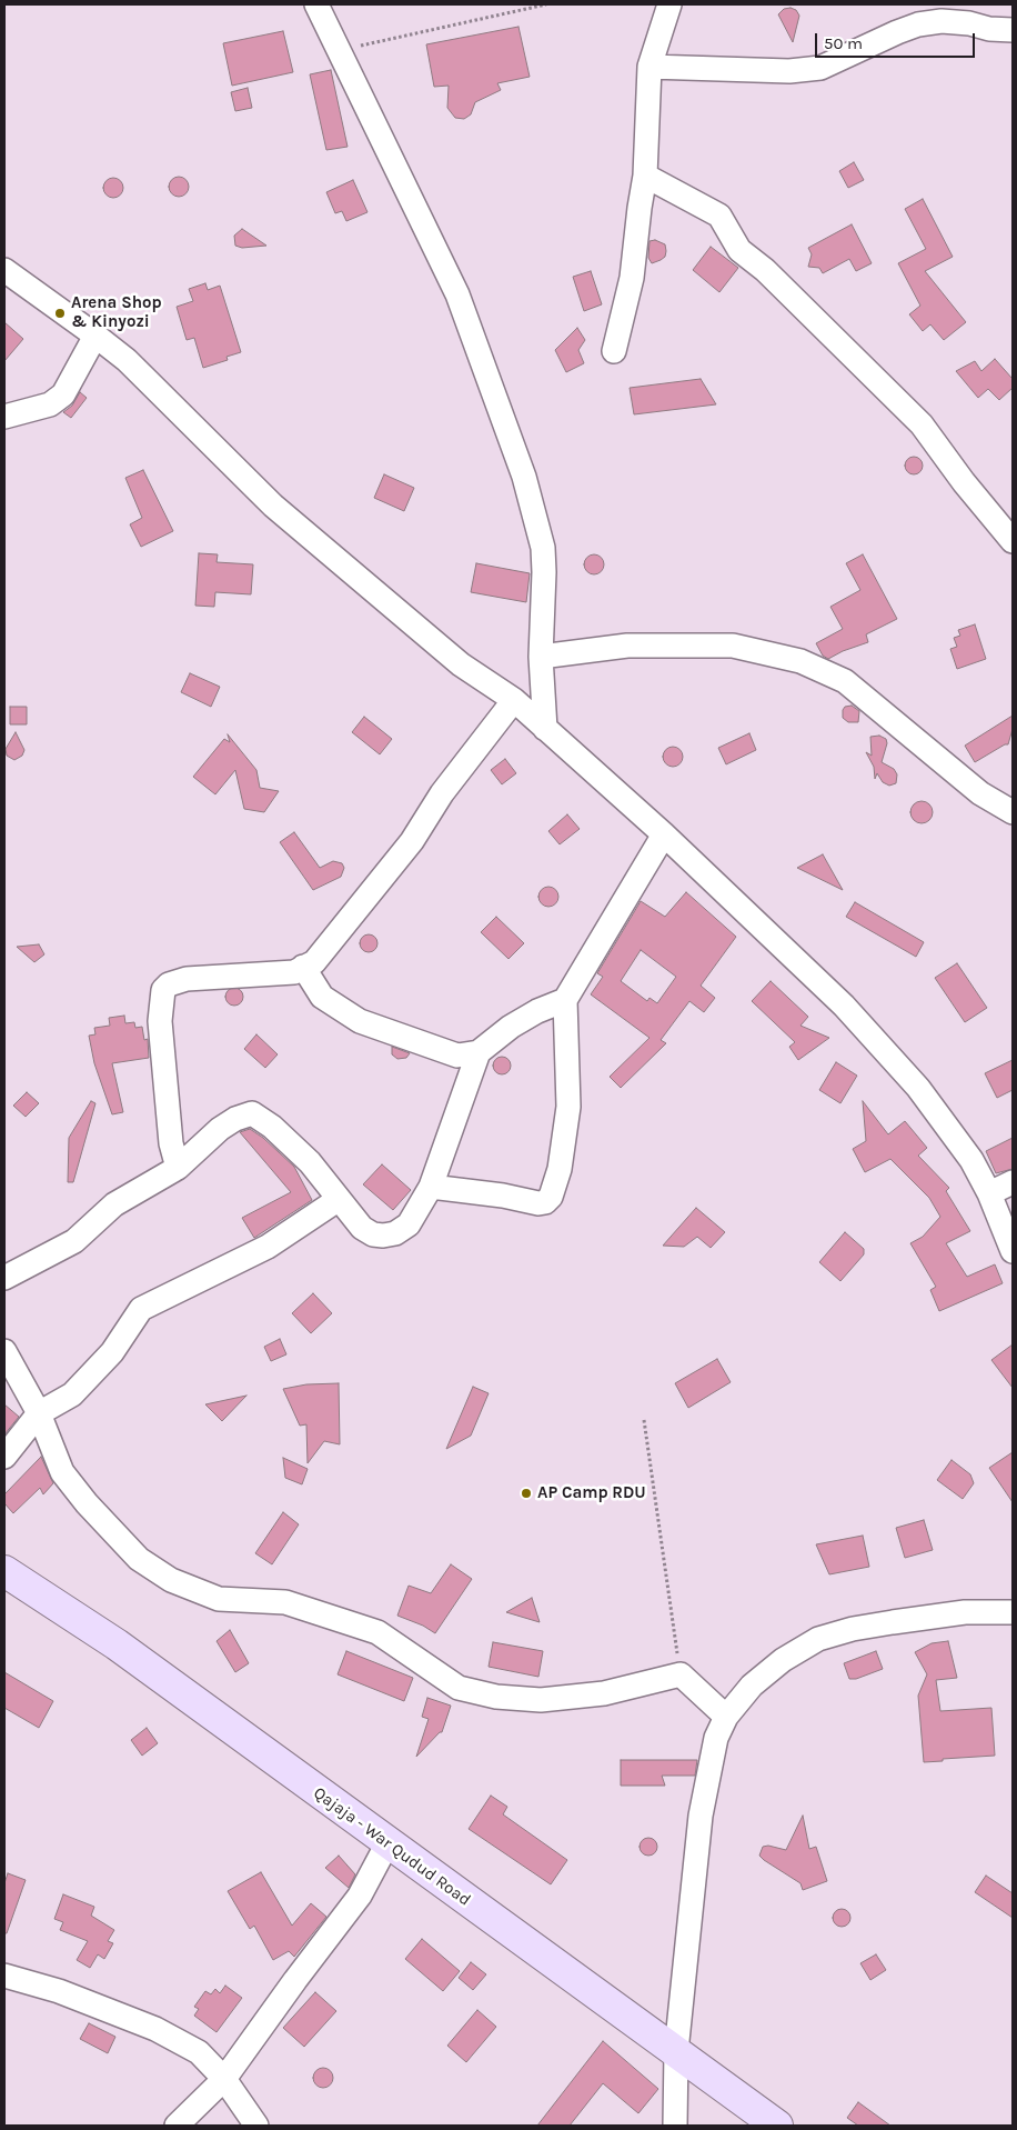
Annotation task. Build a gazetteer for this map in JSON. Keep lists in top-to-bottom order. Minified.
{"streets":{"street":["Qajaja - War Qudud Road"]},"places":["Arena Shop & Kinyozi","AP Camp RDU"],"scale_bar":"50 m"}
